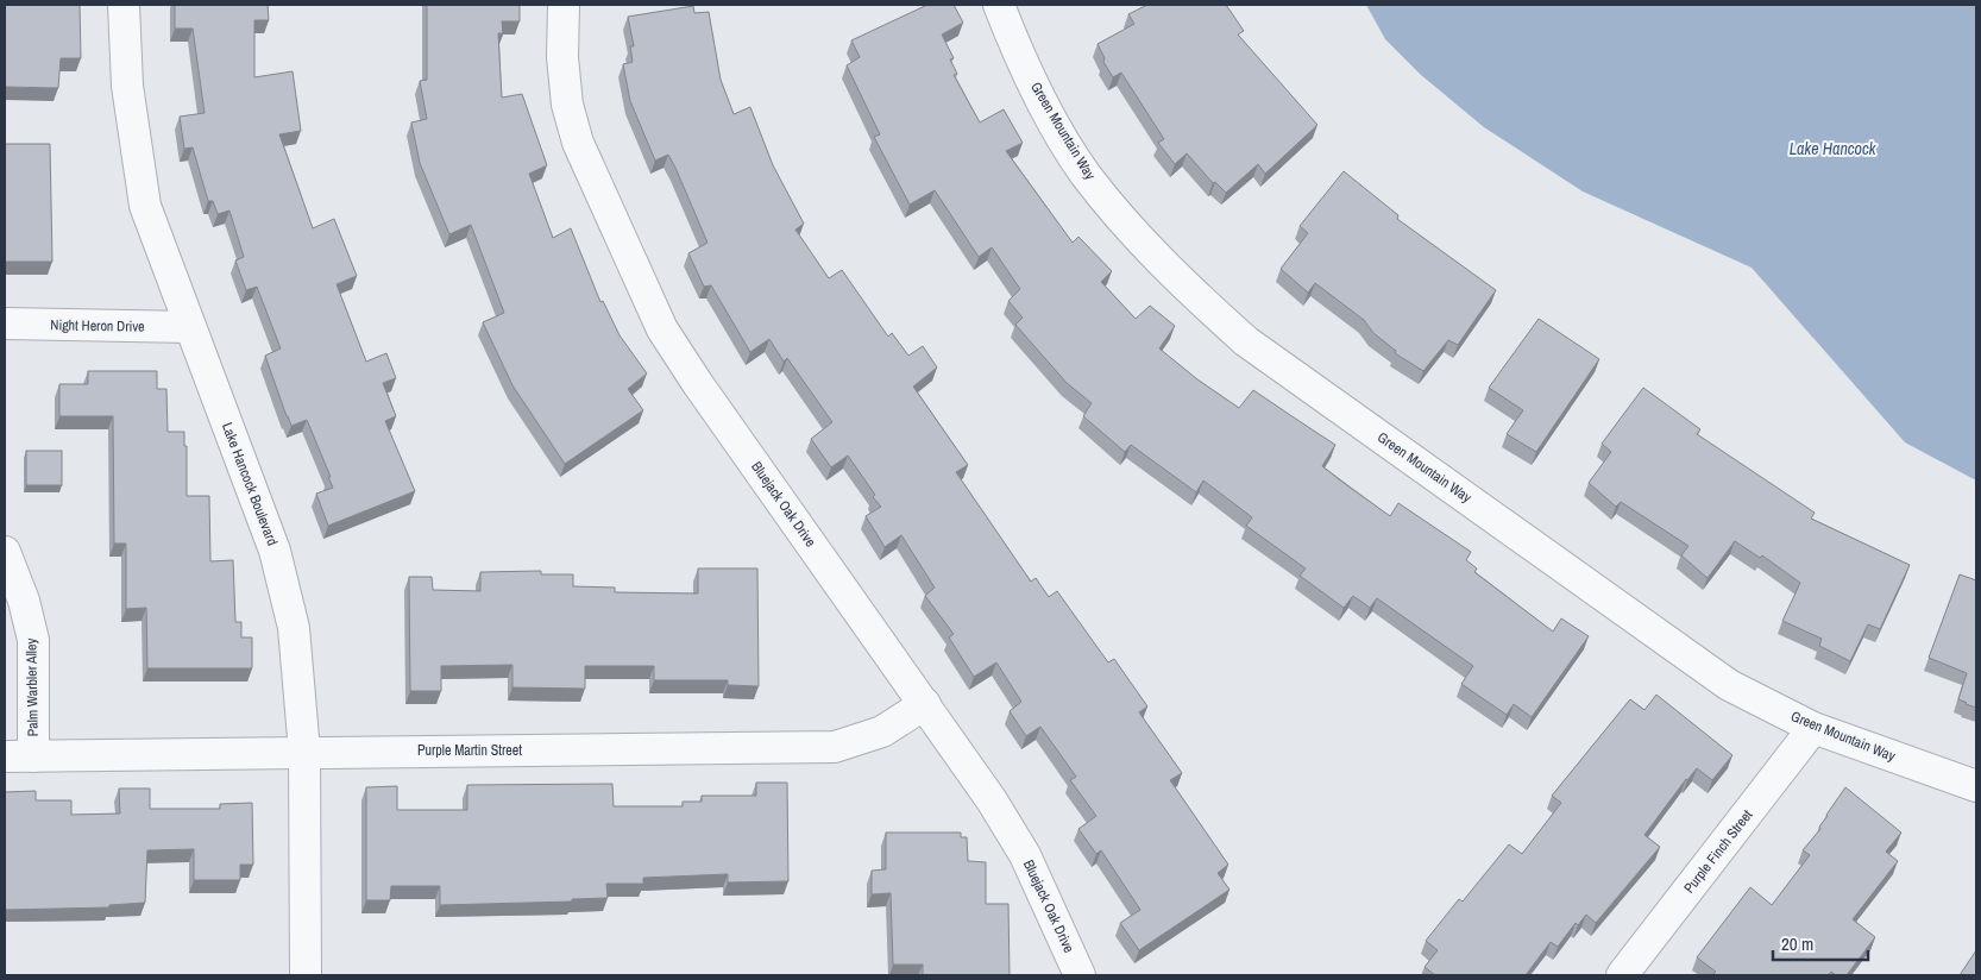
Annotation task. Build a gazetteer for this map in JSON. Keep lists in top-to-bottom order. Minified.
{"streets":{"street":["Green Mountain Way","Night Heron Drive","Lake Hancock Boulevard","Bluejack Oak Drive","Palm Warbler Alley","Purple Martin Street","Purple Finch Street"]},"crossings":[["Green Mountain Way","Purple Finch Street"],["Night Heron Drive","Lake Hancock Boulevard"],["Lake Hancock Boulevard","Purple Martin Street"],["Bluejack Oak Drive","Purple Martin Street"],["Palm Warbler Alley","Purple Martin Street"]],"water":["Lake Hancock"],"scale_bar":"20 m"}
